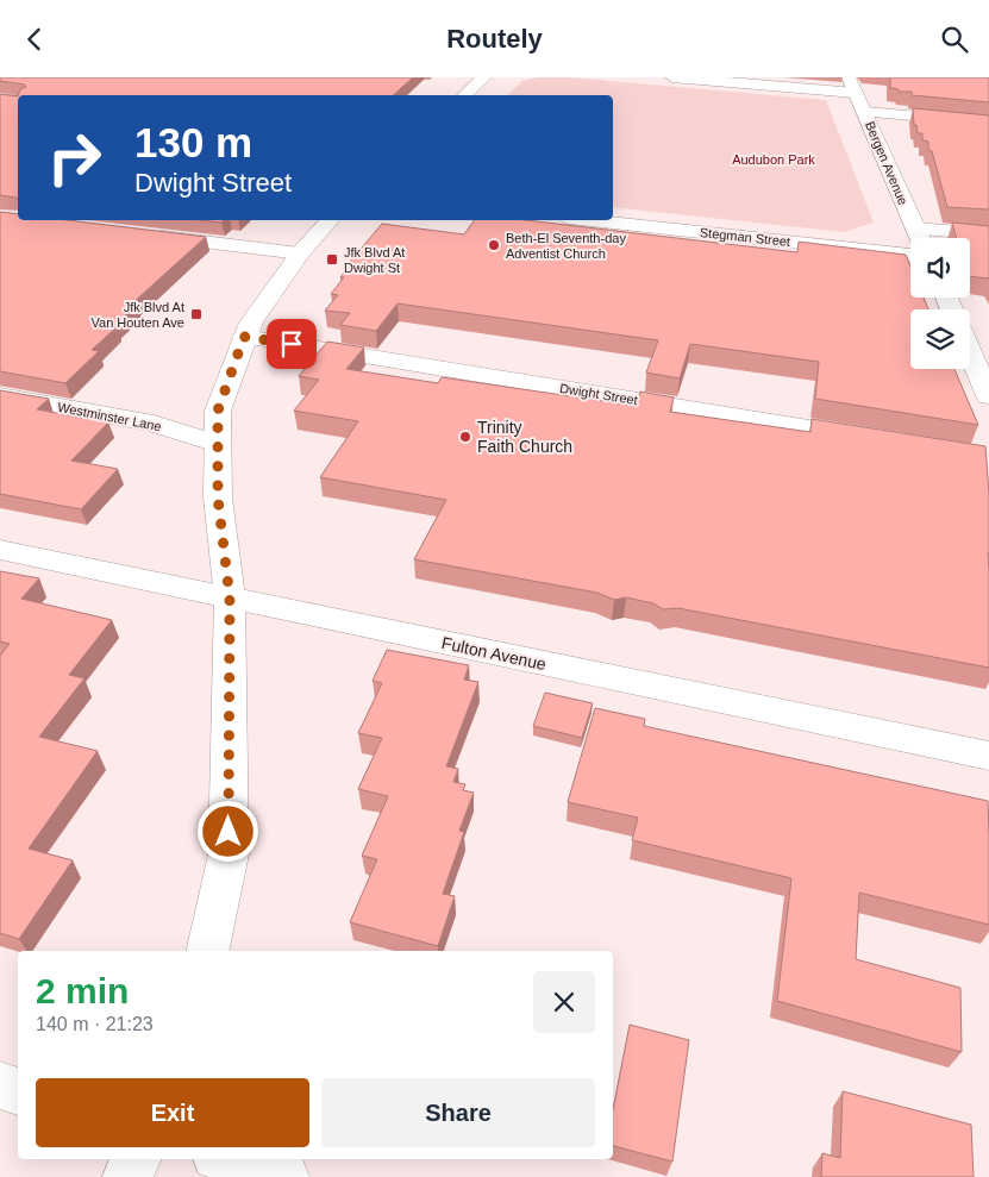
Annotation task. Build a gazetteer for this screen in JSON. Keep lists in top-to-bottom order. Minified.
{"streets":{"street":["Bergen Avenue","Stegman Street","Dwight Street","Westminster Lane","Fulton Avenue"]},"parks":["Audubon Park"],"places":{"other":["Beth-El Seventh-day Adventist Church","Trinity Faith Church"],"transit":["Jfk Blvd At Dwight St","Jfk Blvd At Van Houten Ave"]},"page":{"header":"Routely","turn":["130 m","Dwight Street"],"heading":["2 min","140 m · 21:23"],"buttons":["Exit","Share"]}}
